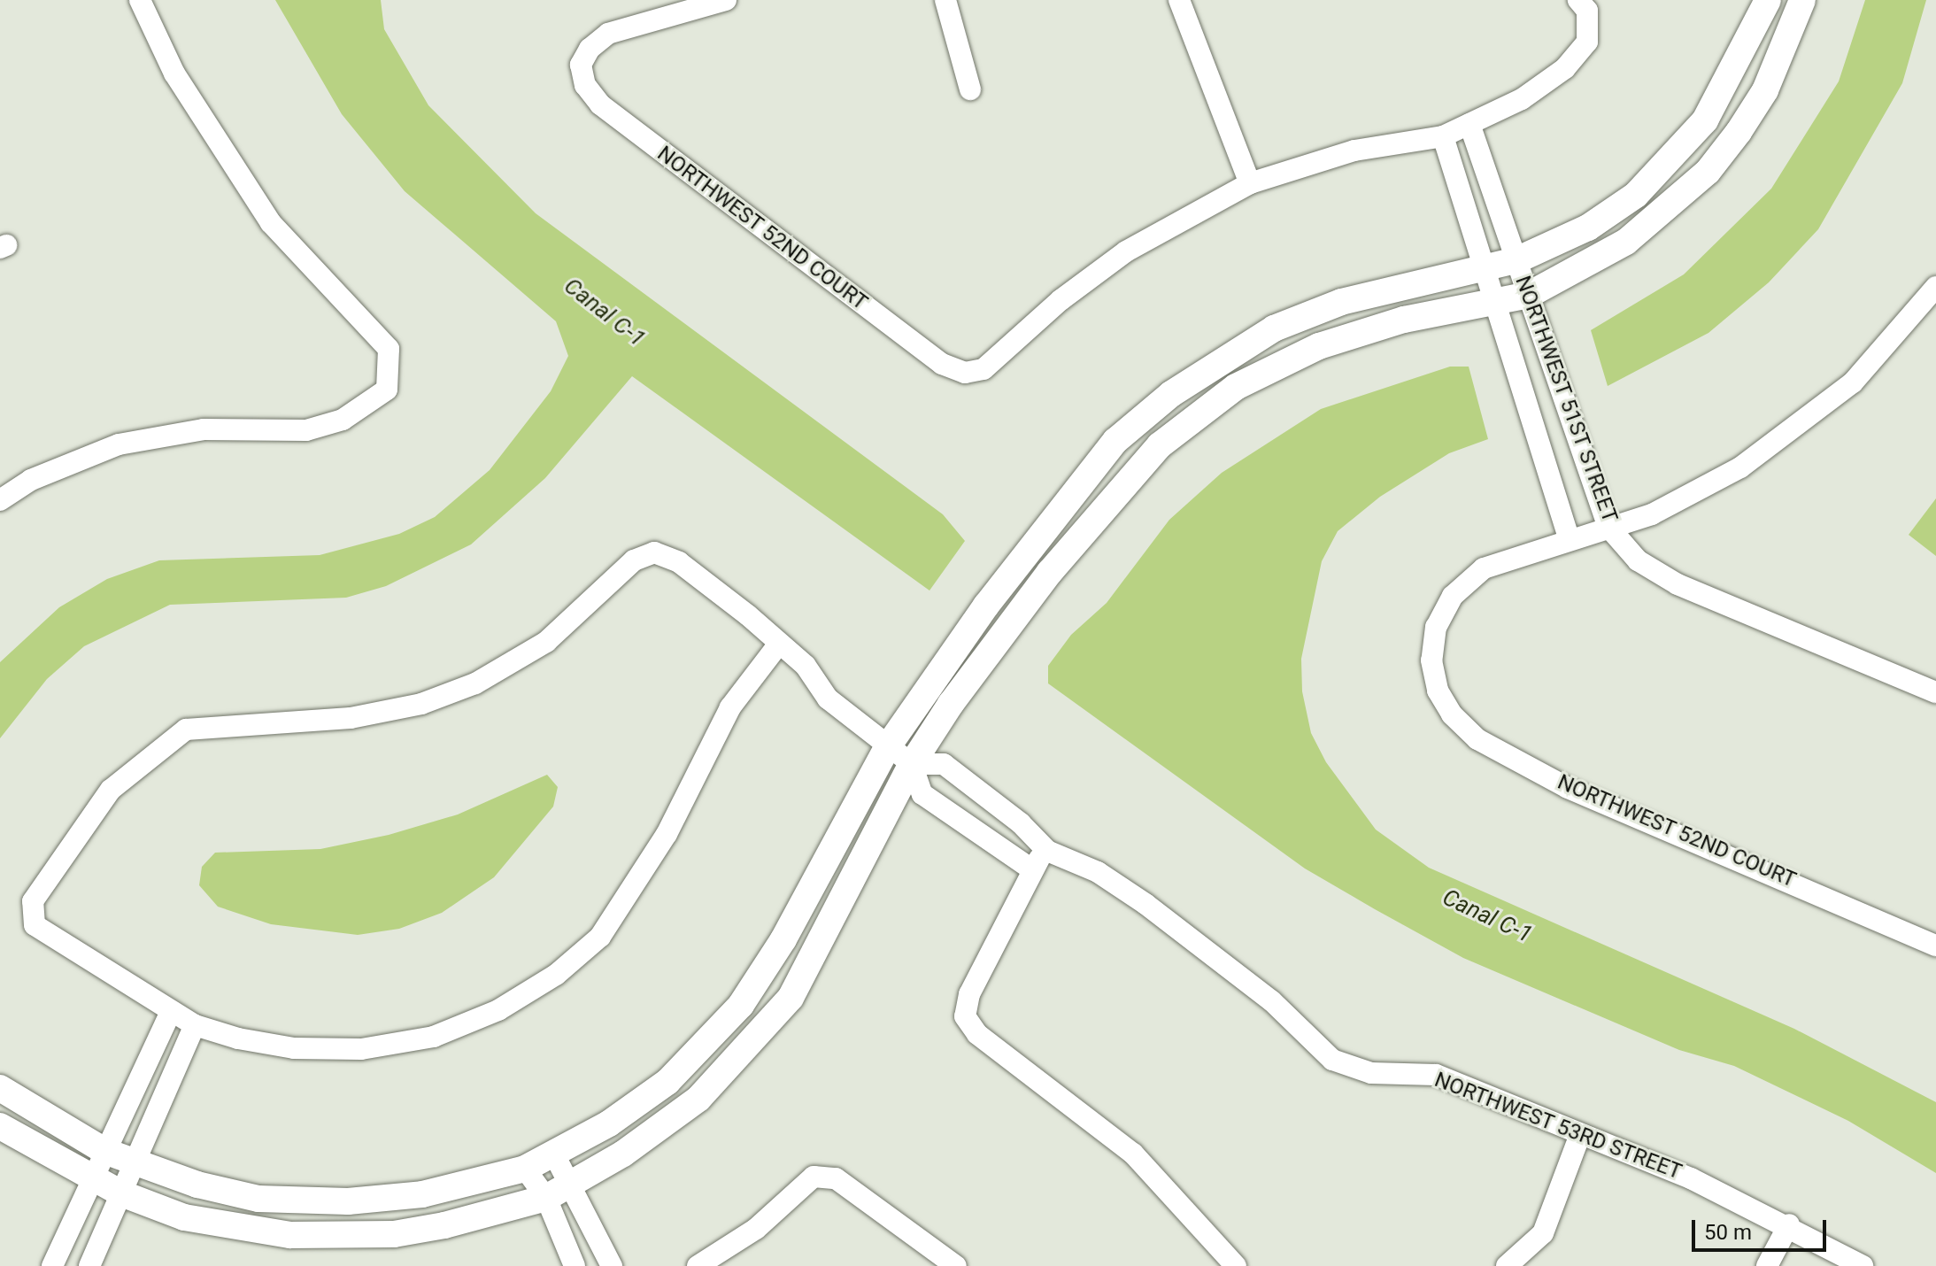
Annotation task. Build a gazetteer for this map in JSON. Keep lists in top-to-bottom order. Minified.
{"streets":{"street":["NORTHWEST 52ND COURT","NORTHWEST 51ST STREET","NORTHWEST 53RD STREET"]},"crossings":[["NORTHWEST 52ND COURT","NORTHWEST 51ST STREET"]],"water":["Canal C-1"],"scale_bar":"50 m"}
